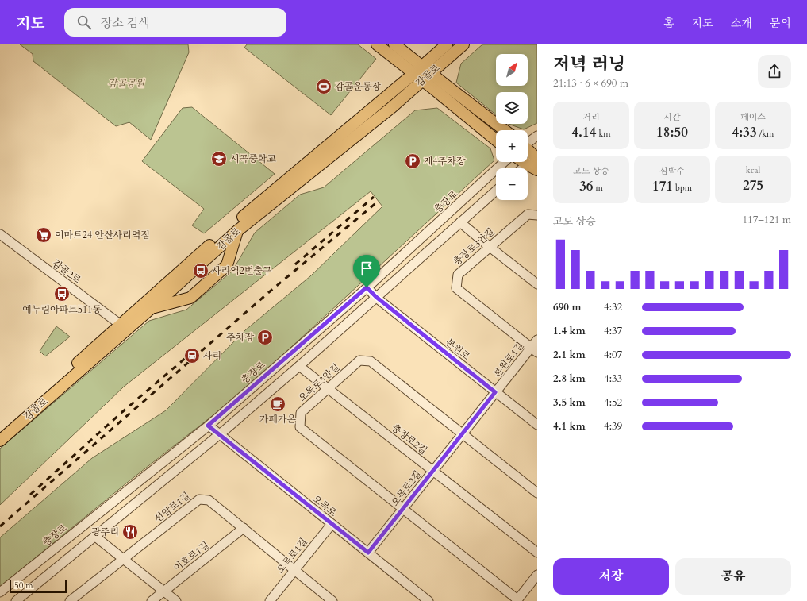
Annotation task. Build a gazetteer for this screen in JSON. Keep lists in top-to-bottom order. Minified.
{"streets":{"main road":["감골로"],"street":["충장로","충장로3안길","감골2로","본원로","본원로1길","오목로3안길","충장로2길","오목로2길","오목로","선암로1길","오목로1길","이호로1길"]},"crossings":[["감골로","감골2로"],["충장로","본원로"],["충장로","오목로"],["충장로3안길","본원로1길"],["본원로","본원로1길"],["본원로","오목로2길"],["본원로1길","오목로2길"],["오목로3안길","충장로2길"],["오목로3안길","오목로2길"],["충장로2길","오목로2길"],["오목로2길","오목로"],["오목로","오목로1길"],["선암로1길","오목로1길"],["선암로1길","이호로1길"]],"parks":["감골공원"],"places":{"sports":["감골운동장"],"school or university":["시곡중학교"],"parking":["제4주차장","주차장"],"supermarket":["이마트24 안산사리역점"],"bus stop":["사리역2번출구","예누림아파트511동"],"station":["사리"],"cafe":["카페가온"],"restaurant":["광주리"]},"scale_bar":"50 m","north":"top right","page":{"header":"지도","search":"장소 검색","nav":["홈","지도","소개","문의"],"heading":["저녁 러닝","21:13 · 6 × 690 m"],"map_buttons":["+","−"],"stats":[["거리","4.14 km"],["시간","18:50"],["페이스","4:33 /km"],["고도 상승","36 m"],["심박수","171 bpm"],["kcal","275"]],"chart":["고도 상승","117–121 m"],"list":[{"name":"690 m","note":"4:32"},{"name":"1.4 km","note":"4:37"},{"name":"2.1 km","note":"4:07"},{"name":"2.8 km","note":"4:33"},{"name":"3.5 km","note":"4:52"},{"name":"4.1 km","note":"4:39"}],"buttons":["저장","공유"],"scale":"50 m"}}
